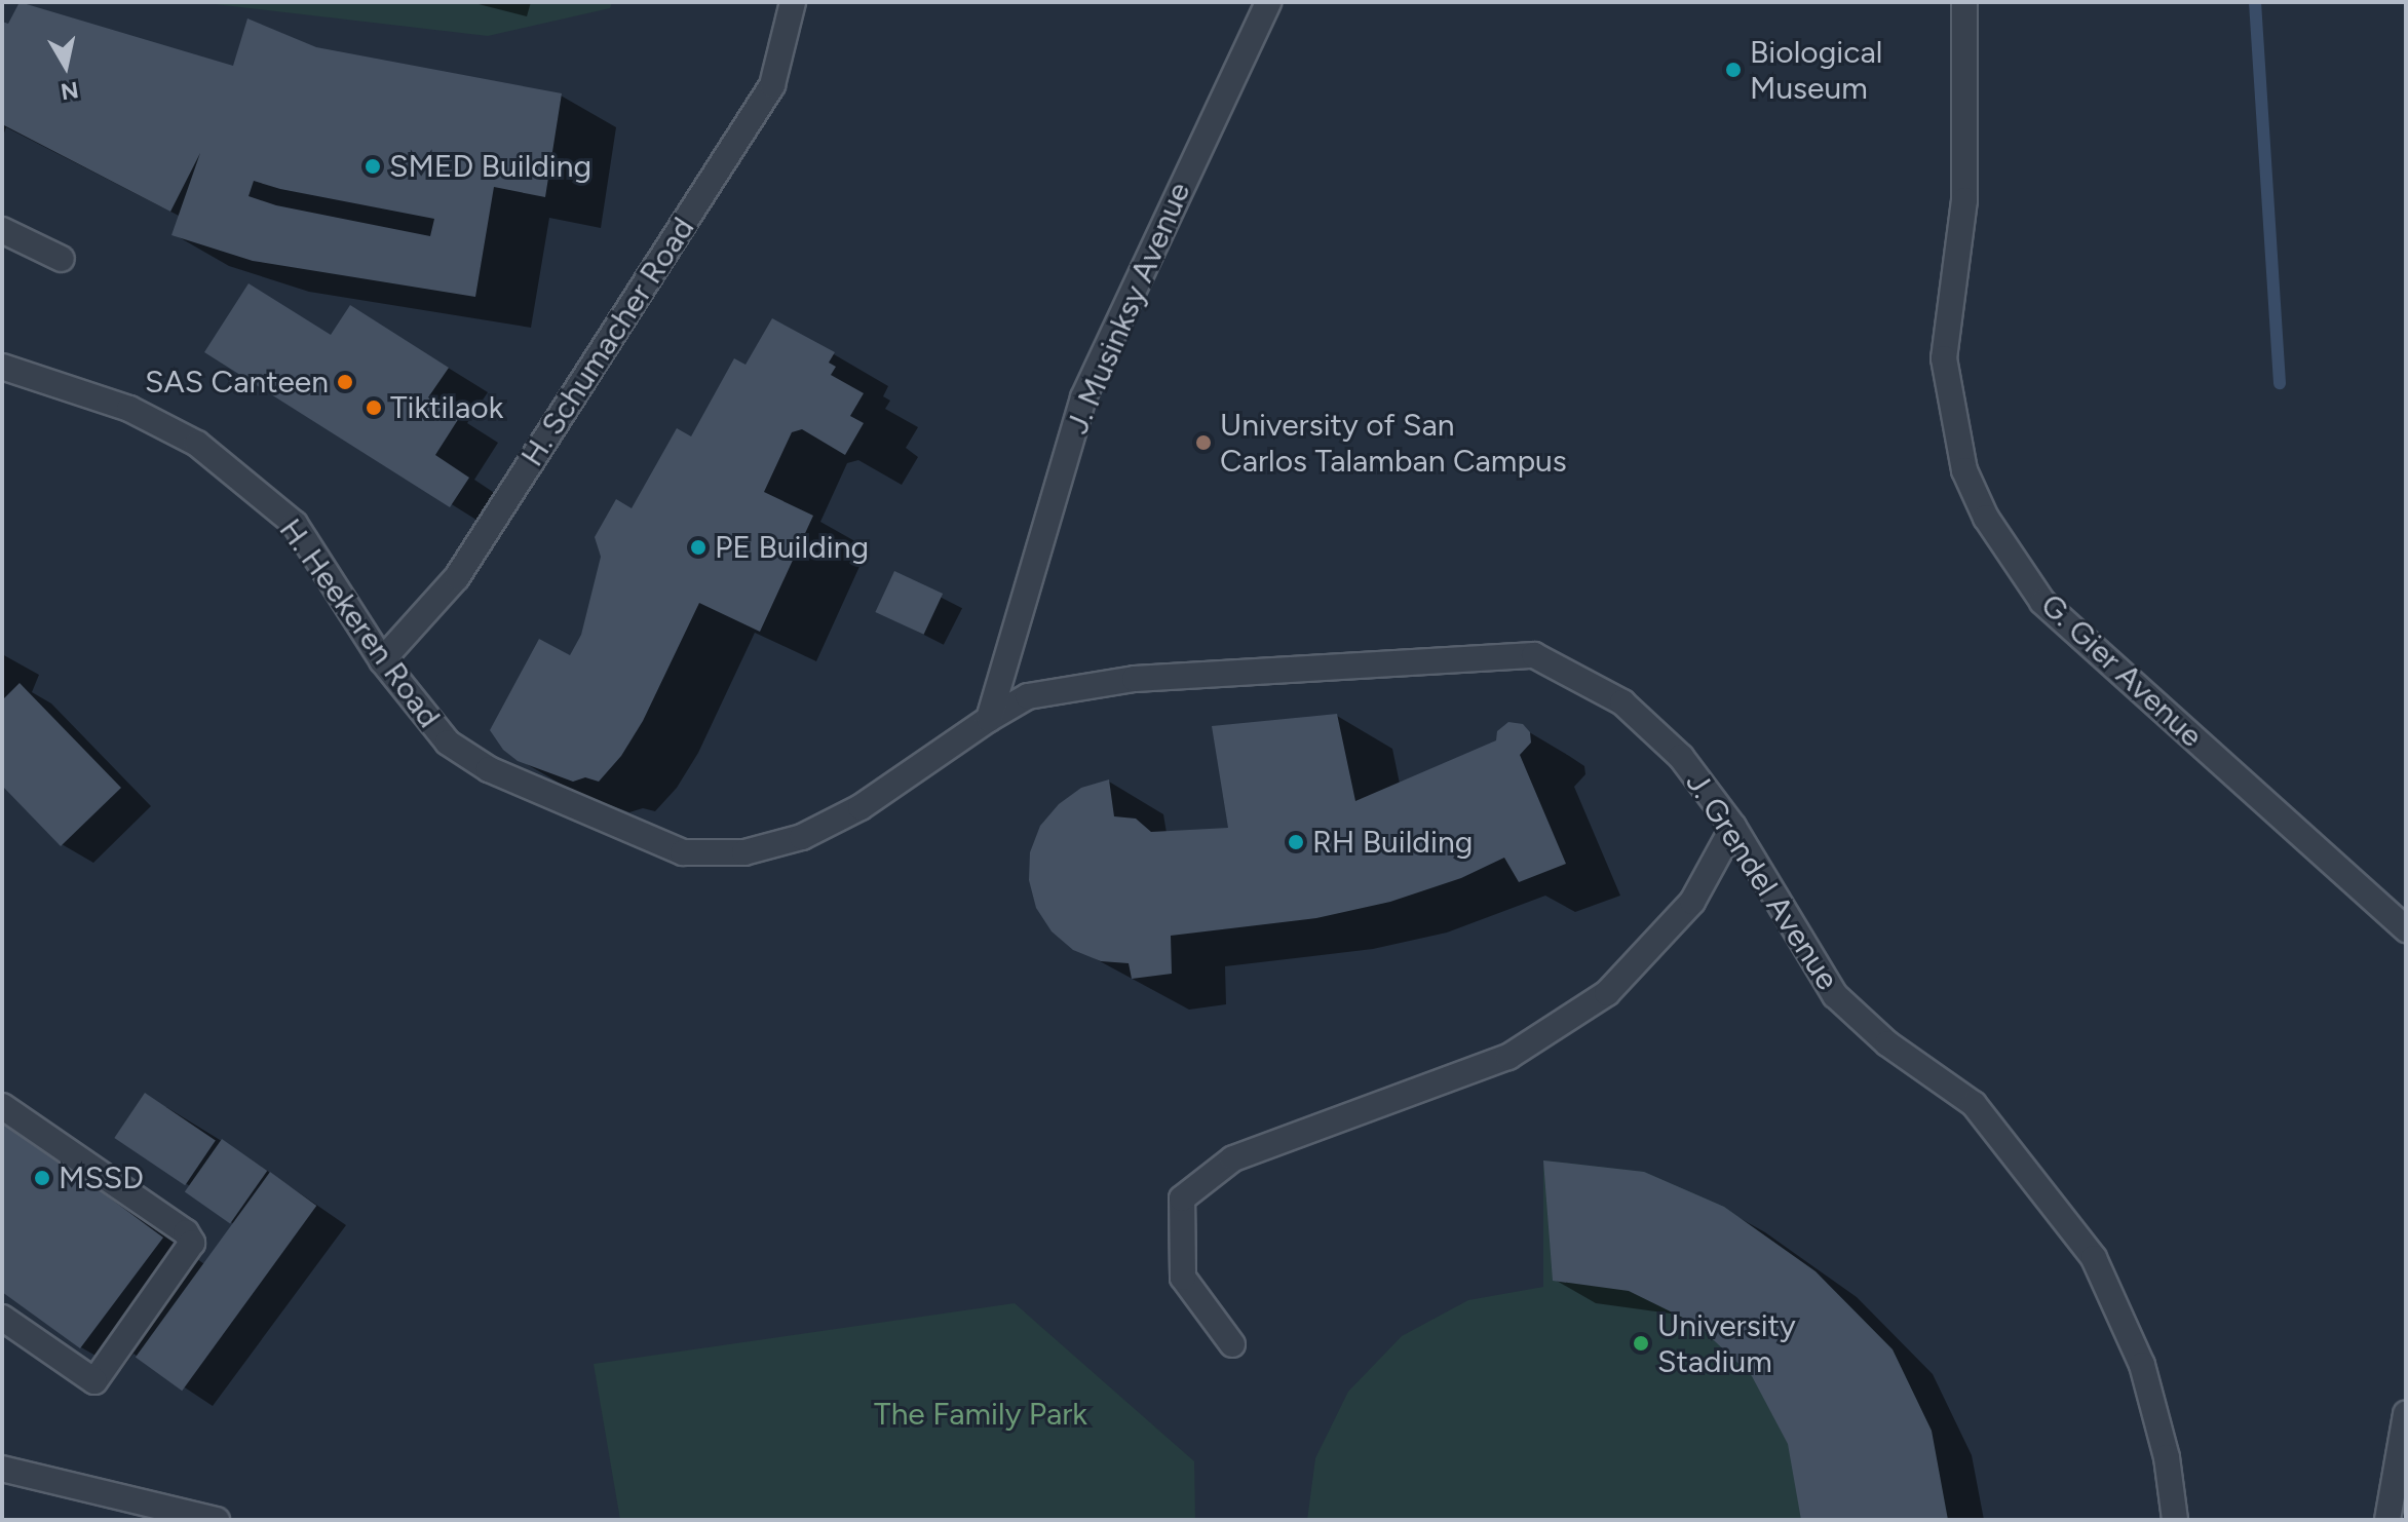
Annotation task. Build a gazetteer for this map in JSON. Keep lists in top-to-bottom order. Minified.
{"streets":{"lane":["J. Musinksy Avenue","H. Schumacher Road","H. Heekeren Road","G. Gier Avenue","J. Grendel Avenue"]},"crossings":[["J. Musinksy Avenue","H. Heekeren Road"],["J. Musinksy Avenue","J. Grendel Avenue"],["H. Schumacher Road","H. Heekeren Road"],["H. Heekeren Road","J. Grendel Avenue"]],"parks":["The Family Park"],"places":["Biological Museum","SMED Building","SAS Canteen","Tiktilaok","University of San Carlos Talamban Campus","PE Building","RH Building","MSSD","University Stadium"],"north":"bottom"}
